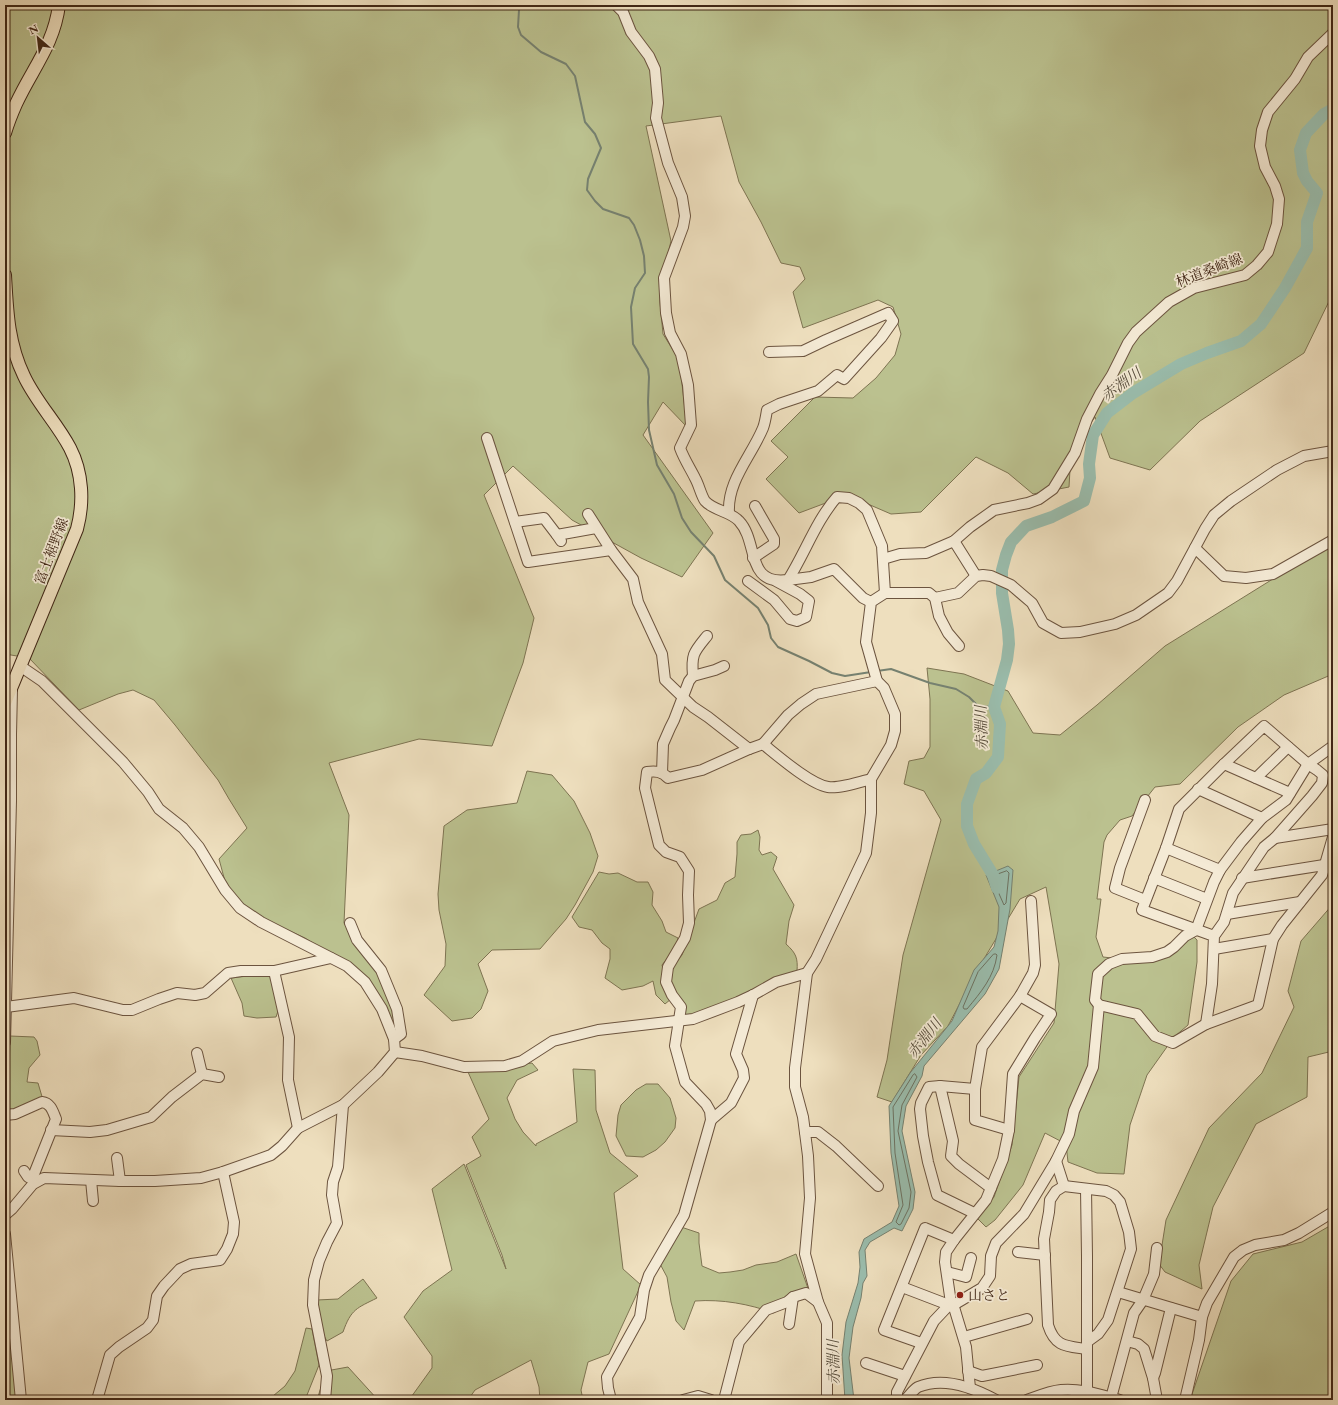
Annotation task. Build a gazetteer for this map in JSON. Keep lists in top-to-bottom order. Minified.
{"streets":{"main road":["富士裾野線"],"street":["林道桑崎線"]},"water":["赤淵川"],"places":["山さと"],"north":"top left"}
